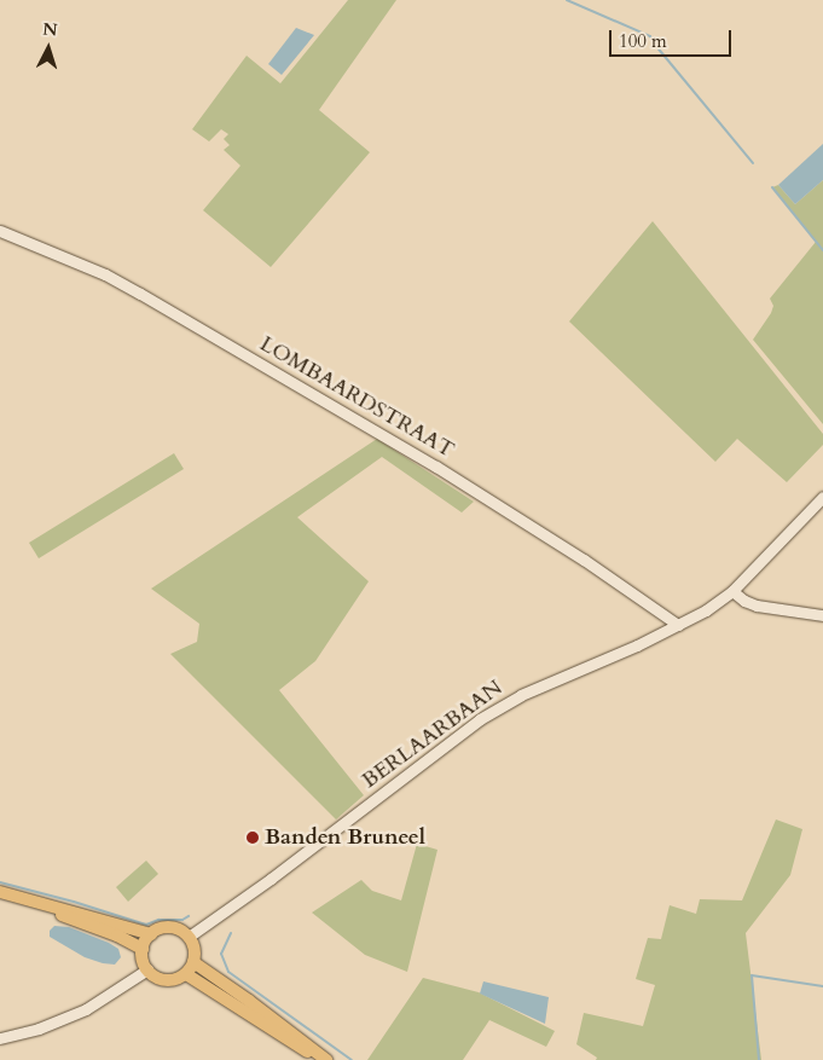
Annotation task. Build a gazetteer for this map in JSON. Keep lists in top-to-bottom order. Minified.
{"streets":{"street":["LOMBAARDSTRAAT","BERLAARBAAN"]},"crossings":[["LOMBAARDSTRAAT","BERLAARBAAN"]],"places":["Banden Bruneel"],"scale_bar":"100 m","north":"top"}
